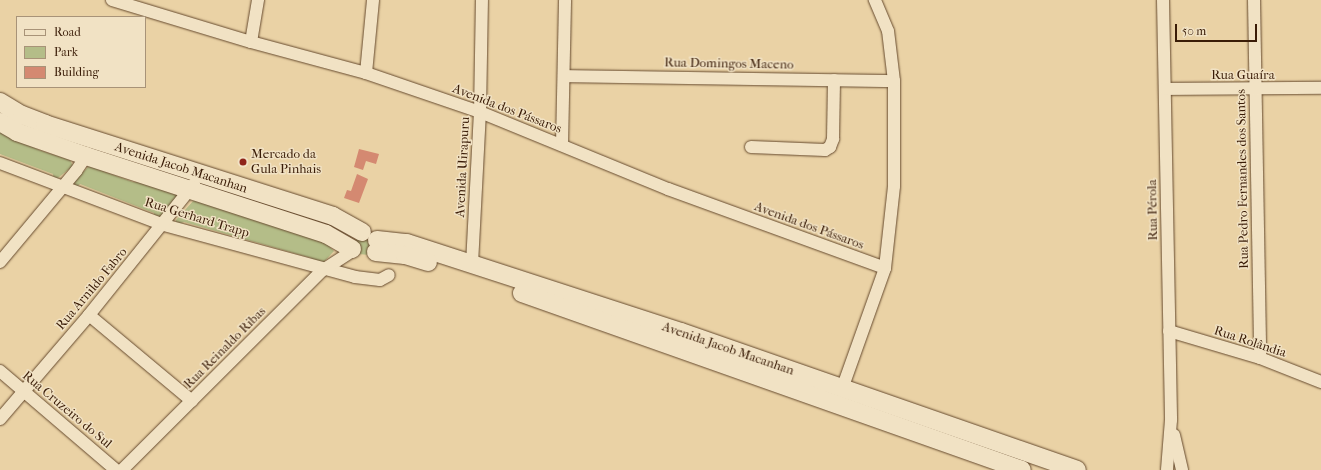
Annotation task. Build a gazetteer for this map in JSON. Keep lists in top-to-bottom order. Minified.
{"streets":{"main road":["Avenida Jacob Macanhan"],"street":["Rua Domingos Maceno","Rua Guaíra","Avenida dos Pássaros","Avenida Uirapuru","Rua Pedro Fernandes dos Santos","Rua Pérola","Rua Gerhard Trapp","Rua Arnildo Fabro","Rua Rolândia","Rua Reinaldo Ribas","Rua Cruzeiro do Sul"]},"crossings":[["Rua Guaíra","Rua Pedro Fernandes dos Santos"],["Rua Guaíra","Rua Pérola"],["Avenida dos Pássaros","Avenida Uirapuru"],["Avenida Uirapuru","Avenida Jacob Macanhan"],["Avenida Jacob Macanhan","Rua Arnildo Fabro"],["Avenida Jacob Macanhan","Rua Reinaldo Ribas"],["Rua Pedro Fernandes dos Santos","Rua Rolândia"],["Rua Pérola","Rua Rolândia"],["Rua Gerhard Trapp","Rua Arnildo Fabro"],["Rua Gerhard Trapp","Rua Reinaldo Ribas"],["Rua Arnildo Fabro","Rua Cruzeiro do Sul"]],"places":["Mercado da Gula Pinhais"],"legend":["Road","Park","Building"],"scale_bar":"50 m"}
